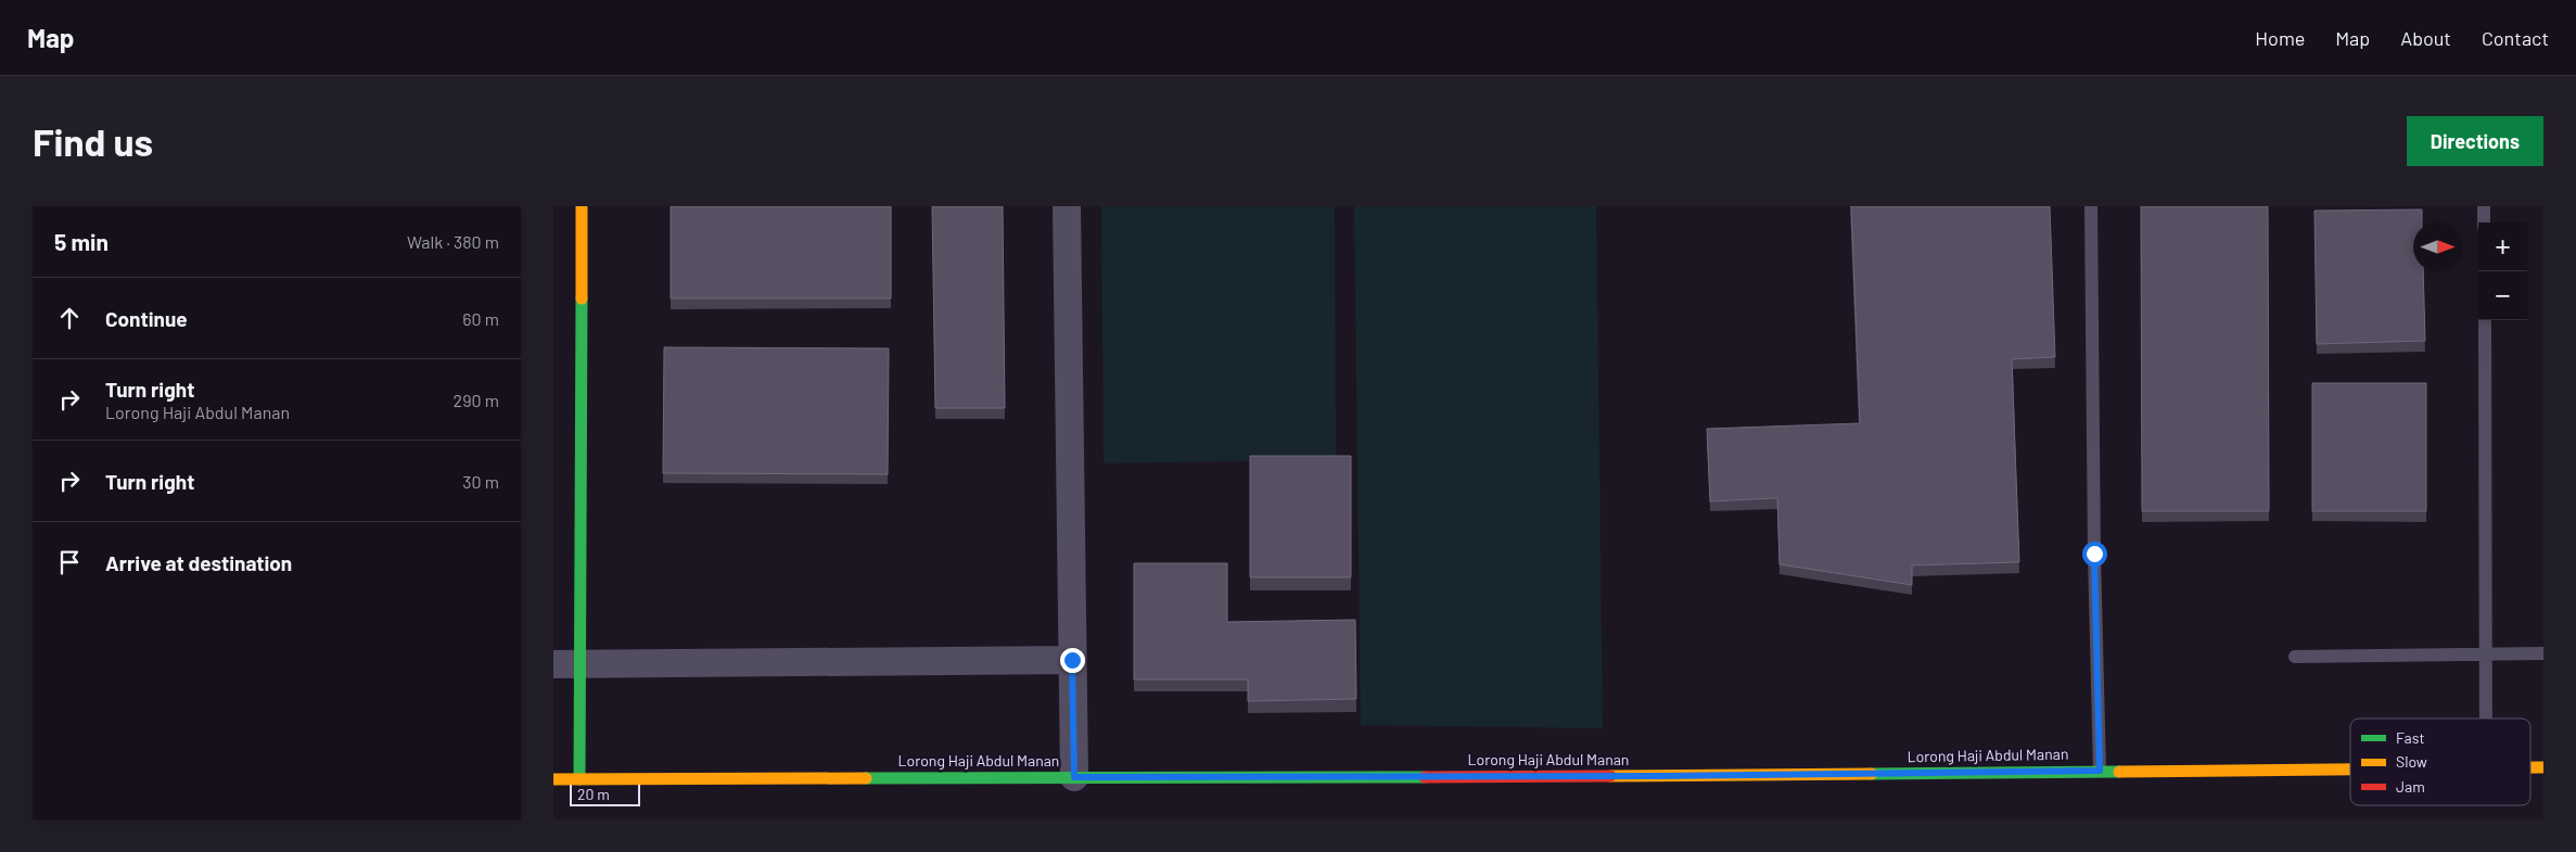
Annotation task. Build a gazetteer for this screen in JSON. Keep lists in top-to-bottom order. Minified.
{"streets":{"street":["Lorong Haji Abdul Manan"]},"legend":["Fast","Slow","Jam"],"scale_bar":"20 m","north":"right","page":{"header":"Map","nav":["Home","Map","About","Contact"],"buttons":"Directions","title":"Find us","heading":["5 min","Walk · 380 m"],"map_buttons":["+","−"],"list":[["Continue","60 m"],["Turn right","Lorong Haji Abdul Manan","290 m"],["Turn right","30 m"],"Arrive at destination"],"scale":"20 m"}}
